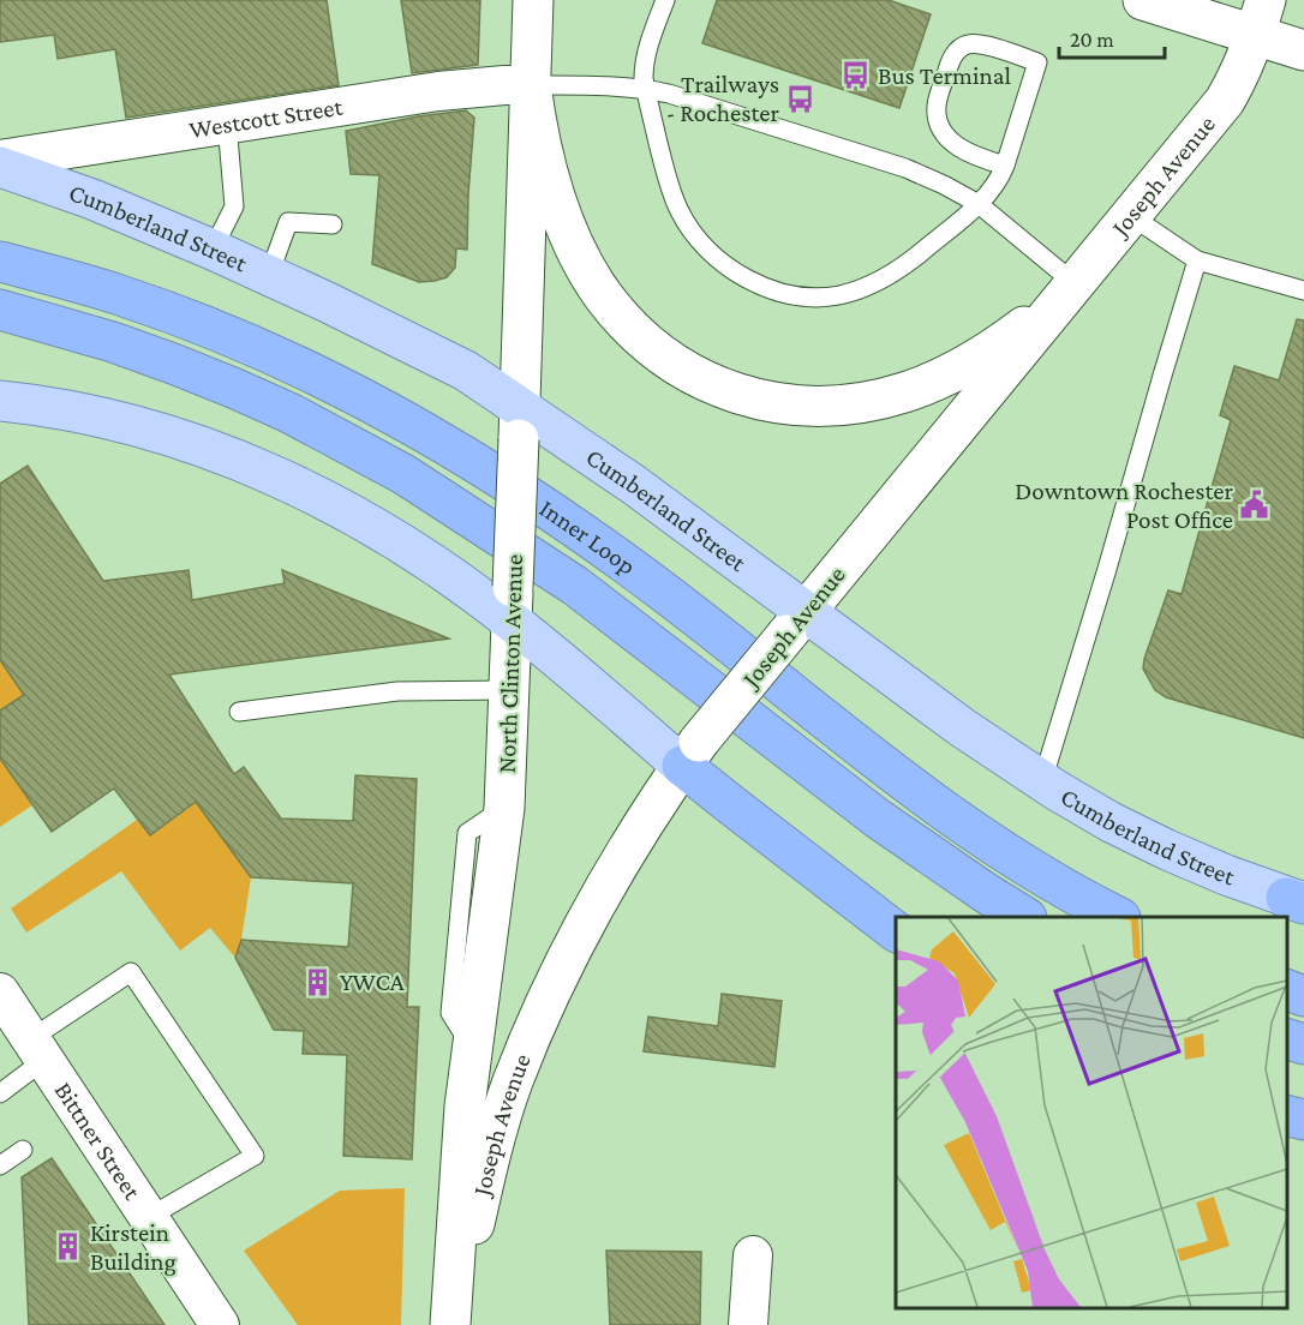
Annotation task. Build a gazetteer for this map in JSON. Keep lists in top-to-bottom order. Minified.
{"streets":{"highway":["Inner Loop"],"main road":["Joseph Avenue","Cumberland Street","North Clinton Avenue"],"street":["Westcott Street","Bittner Street"]},"crossings":[["Westcott Street","North Clinton Avenue"],["Joseph Avenue","Cumberland Street"],["Joseph Avenue","North Clinton Avenue"],["Cumberland Street","North Clinton Avenue"]],"places":{"bus stop":["Bus Terminal","Trailways - Rochester"],"public building":["Downtown Rochester Post Office"],"building":["YWCA","Kirstein Building"]},"scale_bar":"20 m"}
